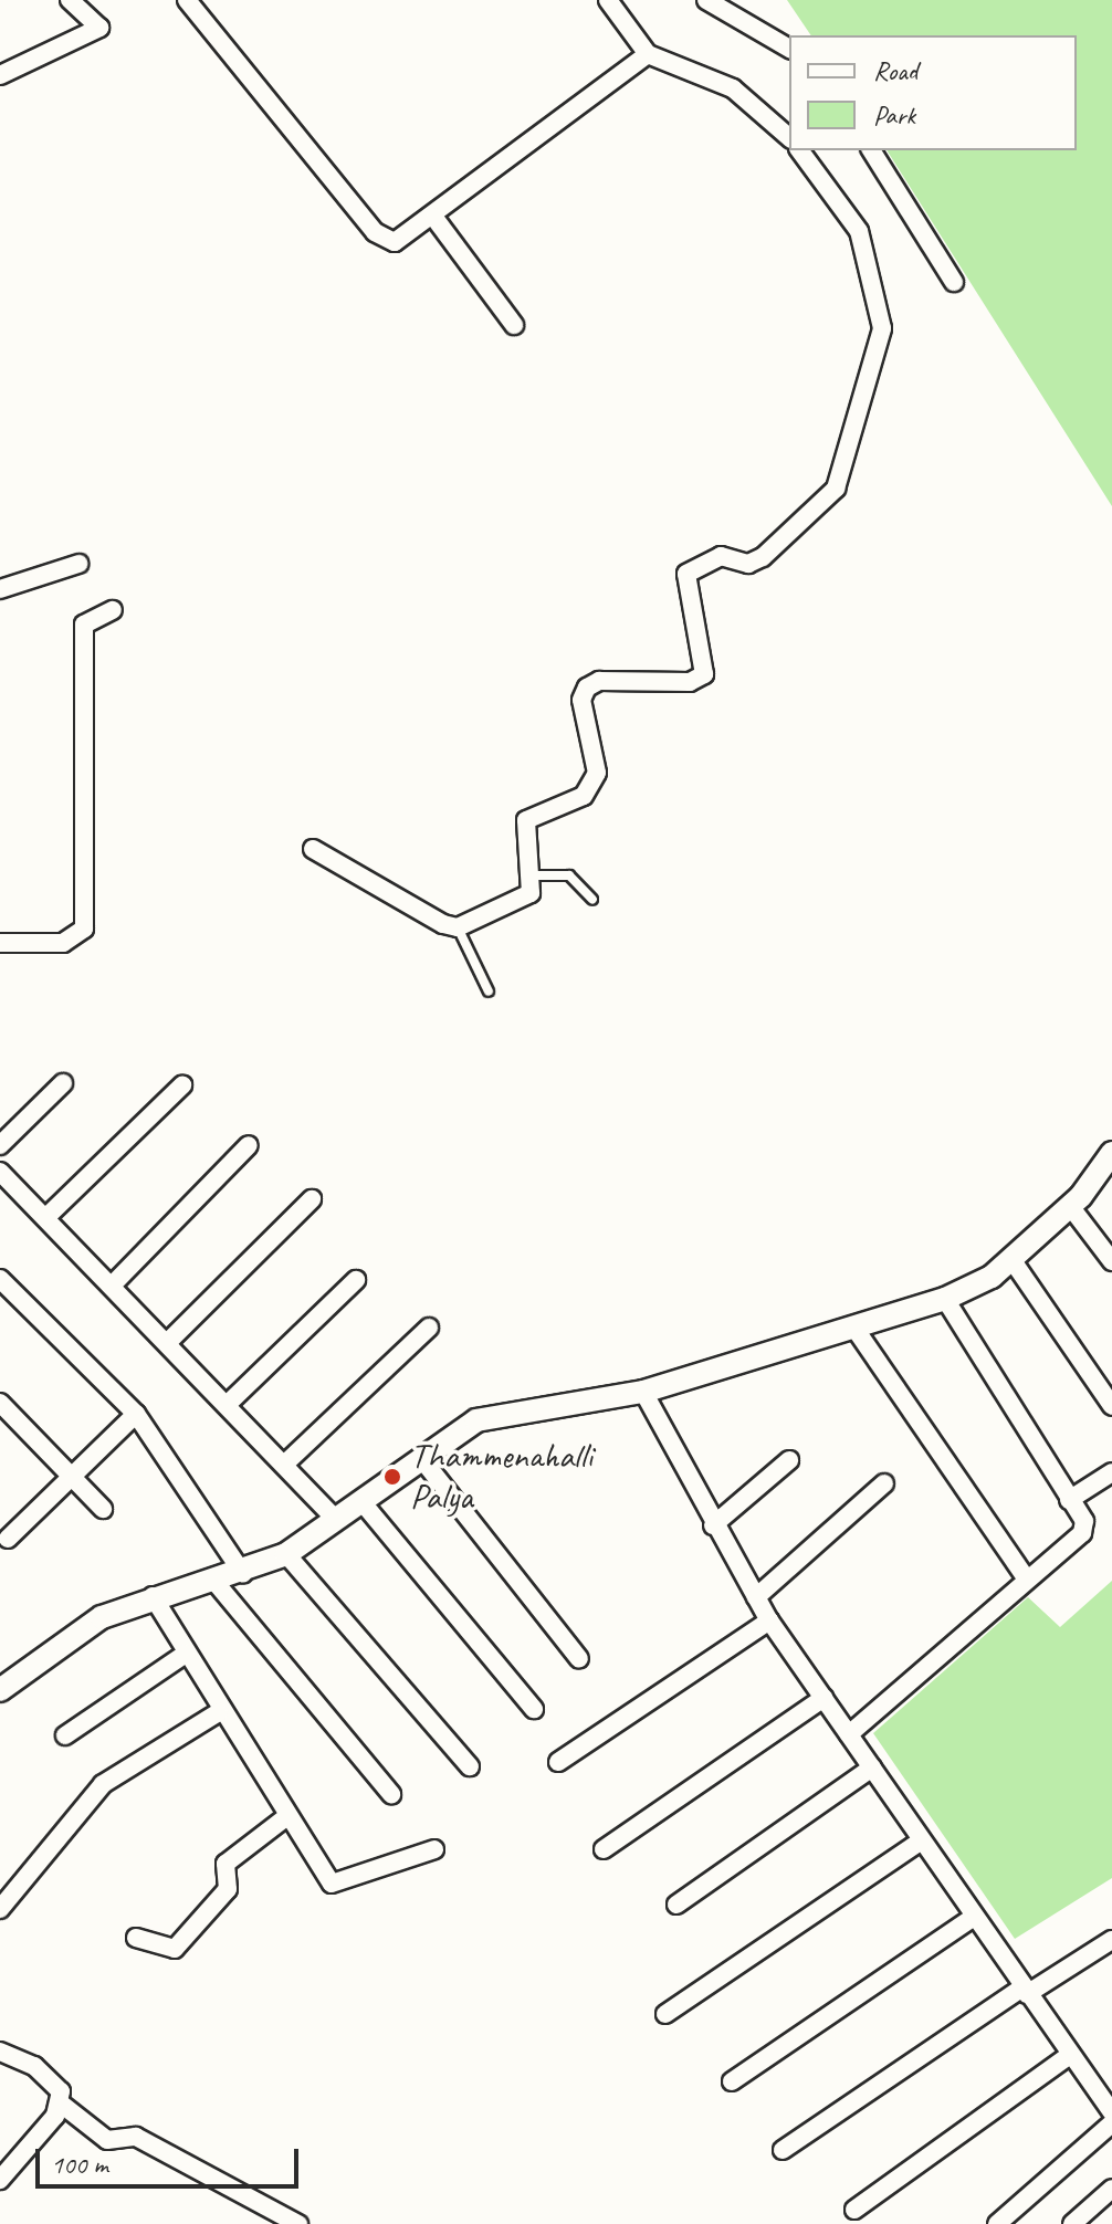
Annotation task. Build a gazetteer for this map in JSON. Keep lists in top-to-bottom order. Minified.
{"places":["Thammenahalli Palya"],"legend":["Road","Park"],"scale_bar":"100 m"}
